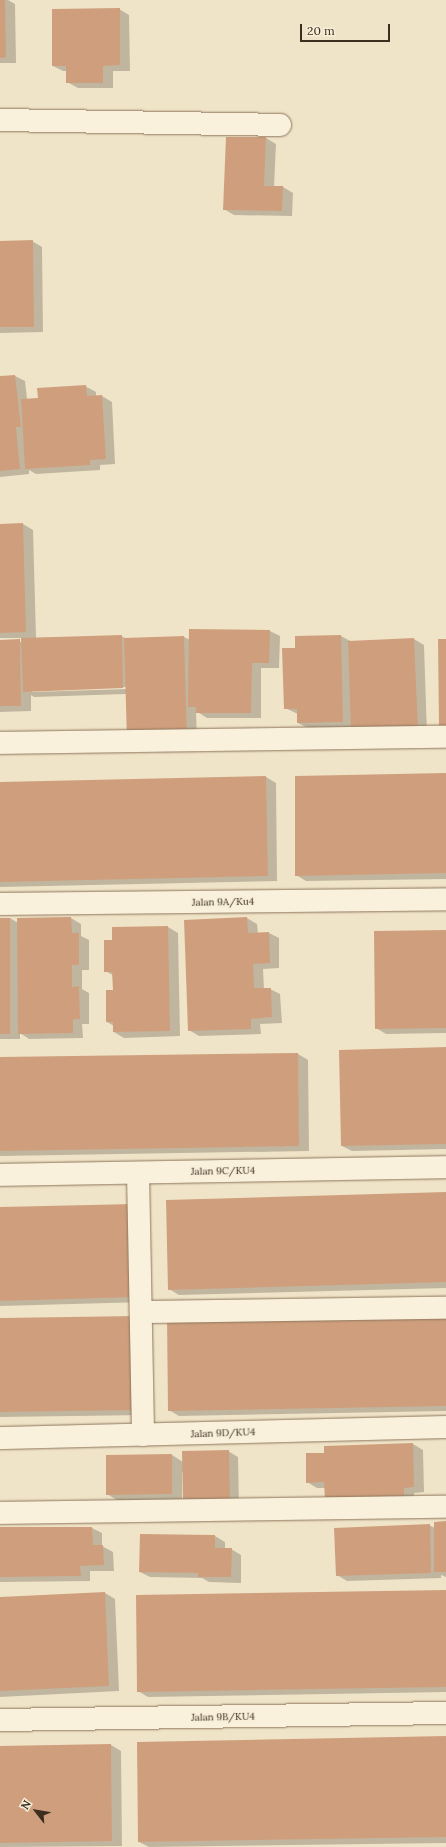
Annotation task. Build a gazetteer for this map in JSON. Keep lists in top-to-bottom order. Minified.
{"streets":{"street":["Jalan 9A/Ku4","Jalan 9C/KU4","Jalan 9D/KU4","Jalan 9B/KU4"]},"scale_bar":"20 m","north":"top left"}
